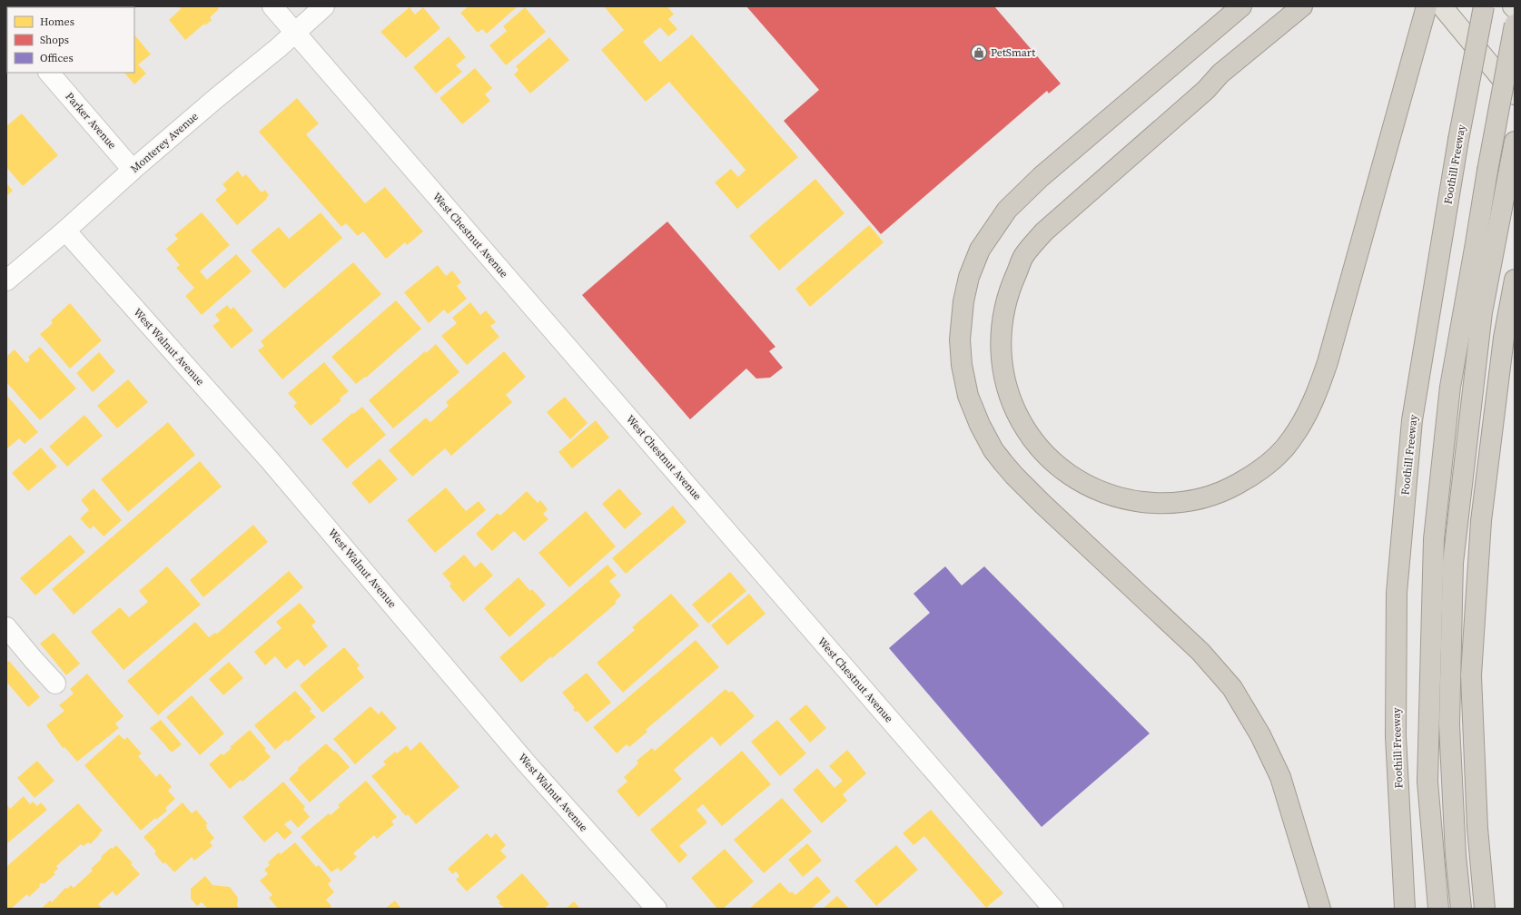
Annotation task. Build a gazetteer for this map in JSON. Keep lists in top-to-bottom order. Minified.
{"streets":{"highway":["Foothill Freeway"],"street":["Parker Avenue","Monterey Avenue","West Chestnut Avenue","West Walnut Avenue"]},"crossings":[["Parker Avenue","Monterey Avenue"],["Monterey Avenue","West Chestnut Avenue"],["Monterey Avenue","West Walnut Avenue"]],"places":{"shop":["PetSmart"]},"legend":["Homes","Shops","Offices"]}
